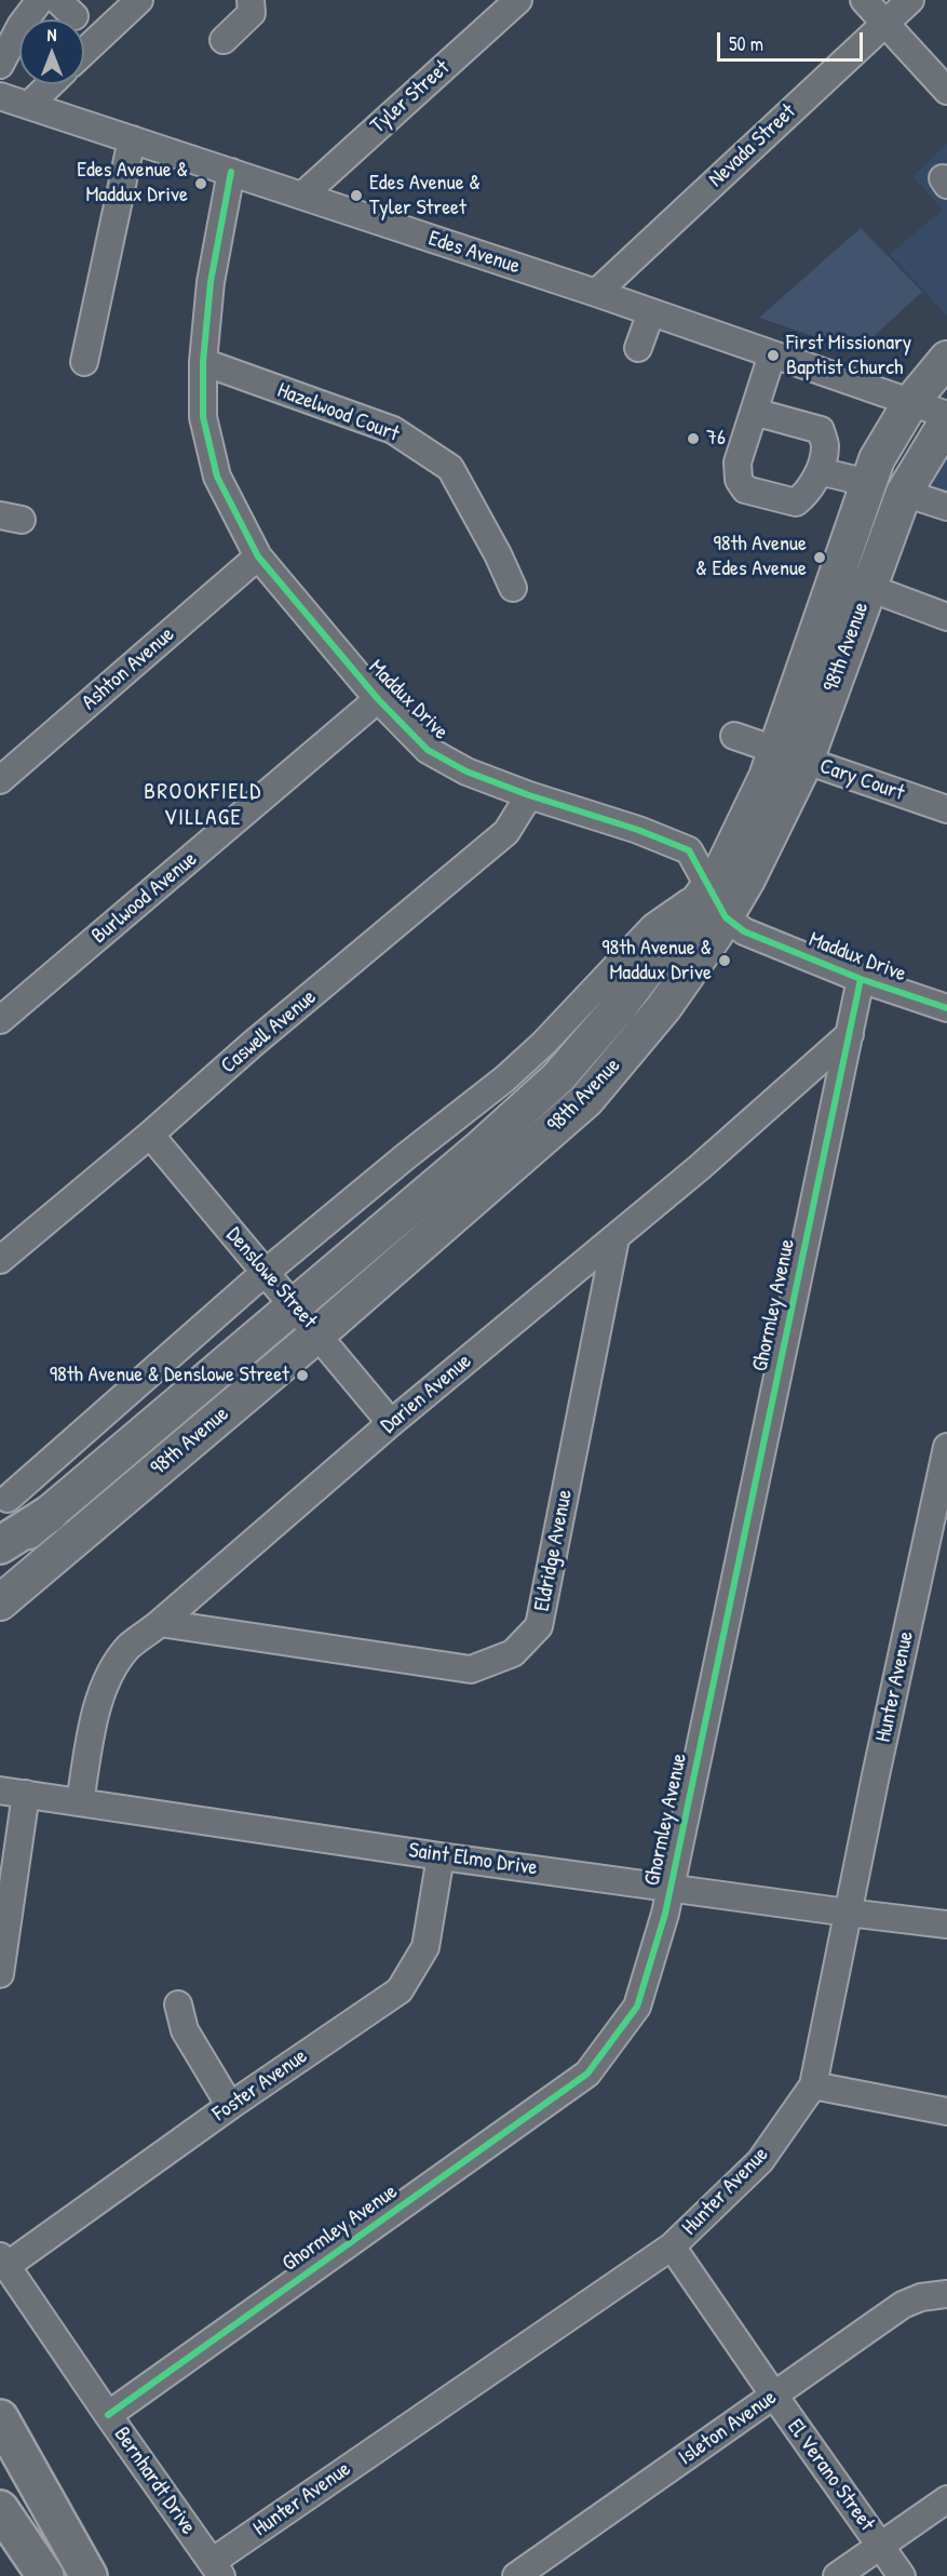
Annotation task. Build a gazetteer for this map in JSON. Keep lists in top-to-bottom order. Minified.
{"streets":{"main road":["98th Avenue"],"street":["Tyler Street","Nevada Street","Edes Avenue","Hazelwood Court","Ashton Avenue","Maddux Drive","Cary Court","Burlwood Avenue","Caswell Avenue","Denslowe Street","Ghormley Avenue","Darien Avenue","Eldridge Avenue","Hunter Avenue","Saint Elmo Drive","Foster Avenue","Isleton Avenue","El Verano Street","Bernhardt Drive"]},"crossings":[["Tyler Street","Edes Avenue"],["Nevada Street","Edes Avenue"],["Edes Avenue","98th Avenue"],["Edes Avenue","Maddux Drive"],["Hazelwood Court","Maddux Drive"],["98th Avenue","Maddux Drive"],["98th Avenue","Cary Court"],["98th Avenue","Denslowe Street"],["Ashton Avenue","Maddux Drive"],["Maddux Drive","Burlwood Avenue"],["Maddux Drive","Caswell Avenue"],["Maddux Drive","Ghormley Avenue"],["Caswell Avenue","Denslowe Street"],["Denslowe Street","Darien Avenue"],["Ghormley Avenue","Darien Avenue"],["Ghormley Avenue","Saint Elmo Drive"],["Ghormley Avenue","Bernhardt Drive"],["Darien Avenue","Eldridge Avenue"],["Darien Avenue","Saint Elmo Drive"],["Hunter Avenue","Saint Elmo Drive"],["Hunter Avenue","El Verano Street"],["Hunter Avenue","Bernhardt Drive"],["Saint Elmo Drive","Foster Avenue"],["Foster Avenue","Bernhardt Drive"],["Isleton Avenue","El Verano Street"]],"districts":["BROOKFIELD VILLAGE"],"places":["Edes Avenue & Maddux Drive","Edes Avenue & Tyler Street","First Missionary Baptist Church","76","98th Avenue & Edes Avenue","98th Avenue & Maddux Drive","98th Avenue & Denslowe Street"],"scale_bar":"50 m","north":"top"}
